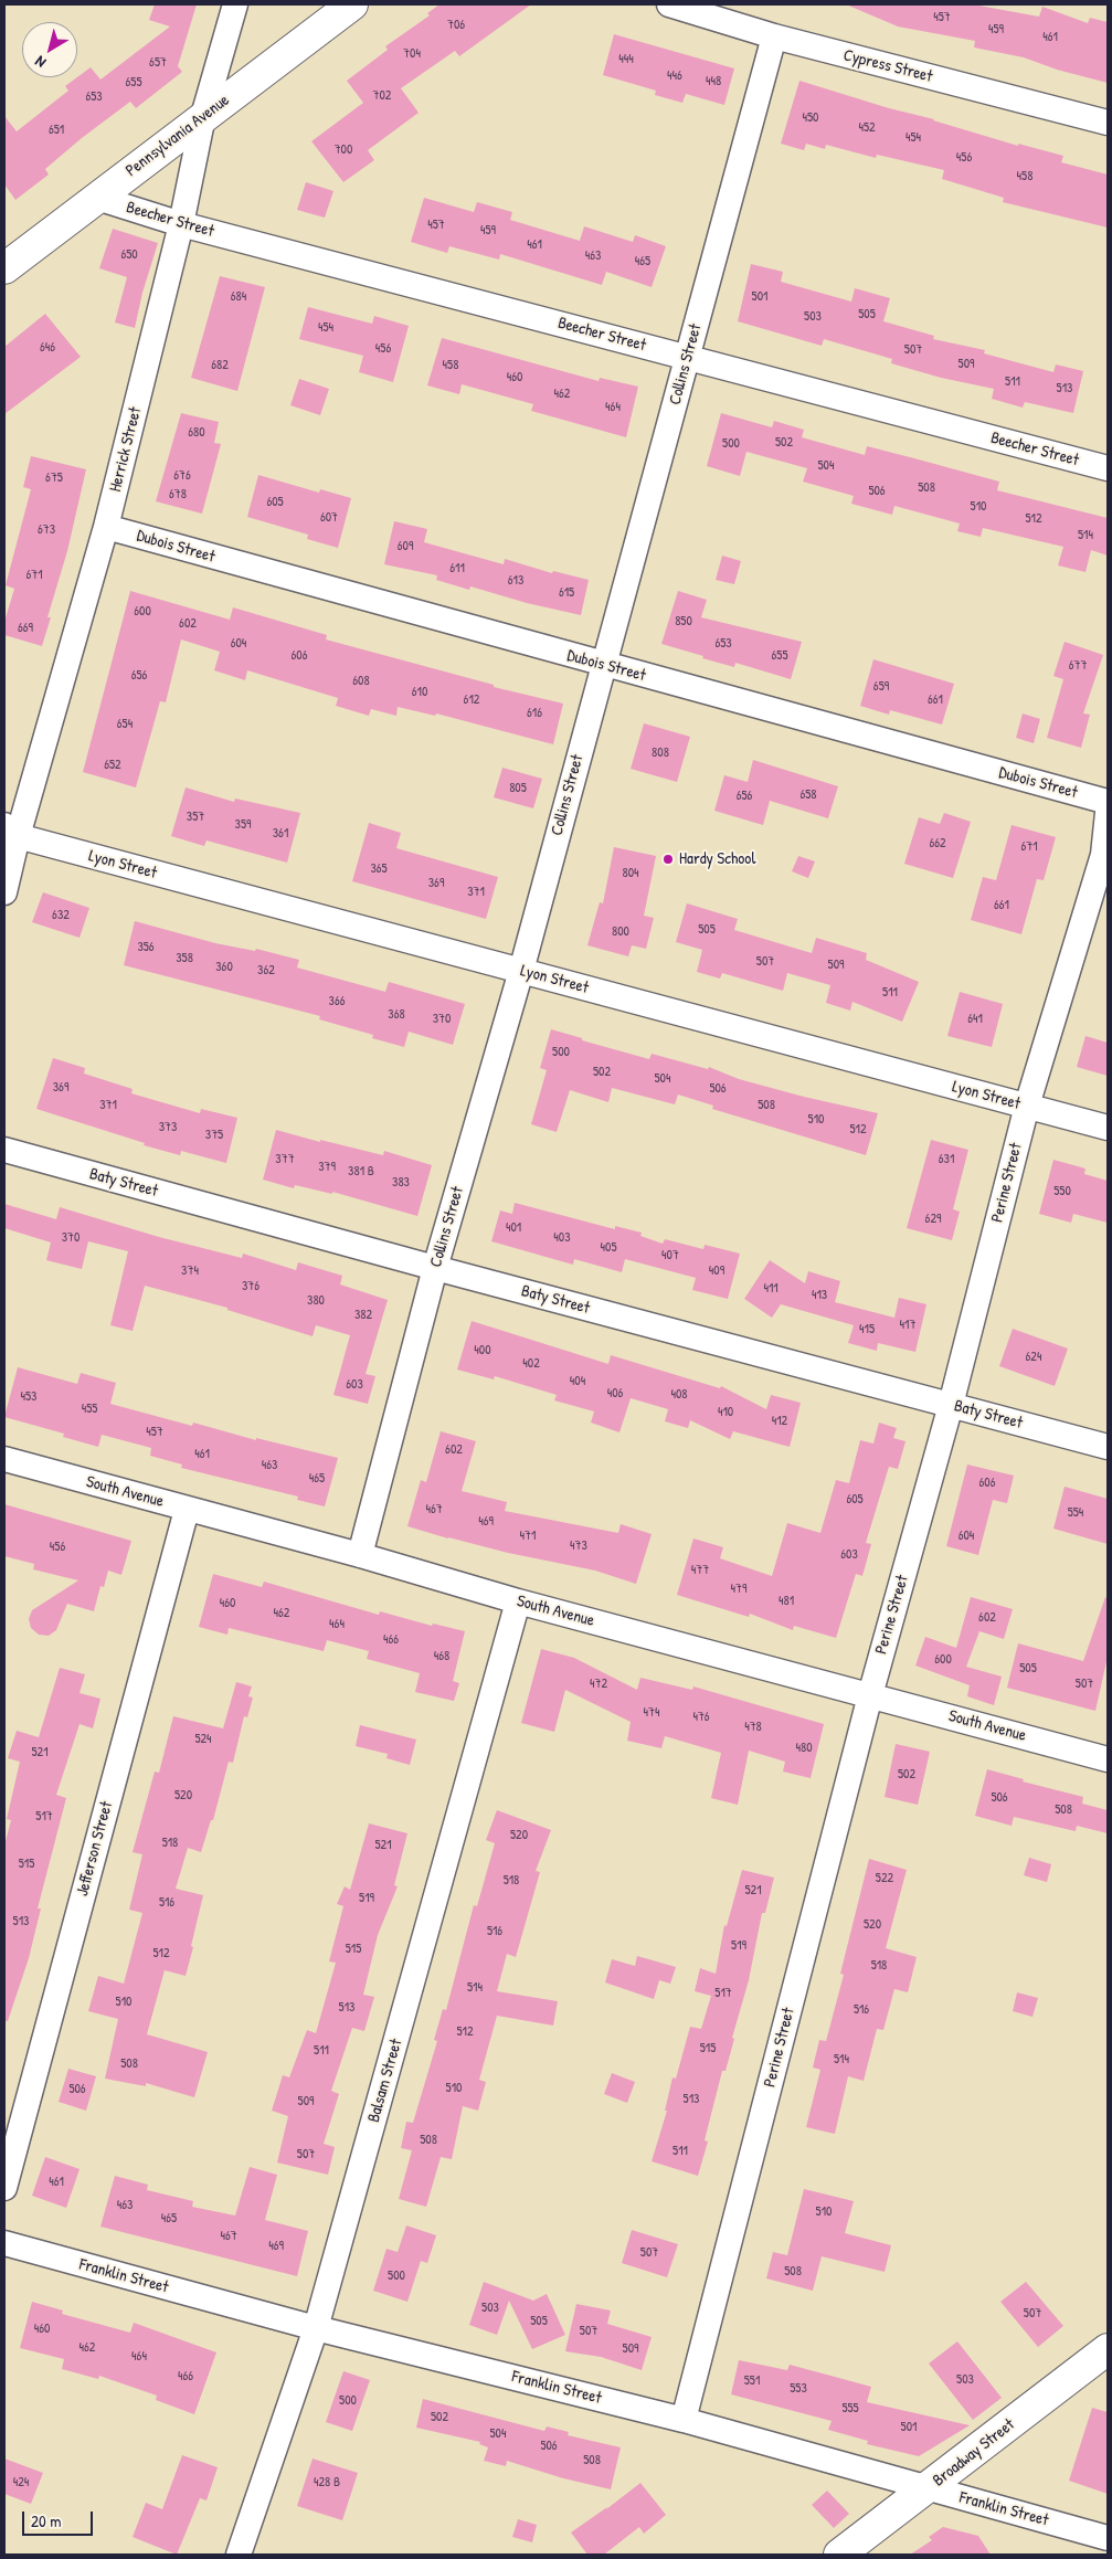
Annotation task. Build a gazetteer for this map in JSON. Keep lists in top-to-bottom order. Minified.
{"streets":{"main road":["Pennsylvania Avenue","Broadway Street"],"street":["Cypress Street","Beecher Street","Collins Street","Herrick Street","Dubois Street","Lyon Street","Baty Street","Perine Street","South Avenue","Jefferson Street","Balsam Street","Franklin Street"]},"crossings":[["Cypress Street","Collins Street"],["Pennsylvania Avenue","Beecher Street"],["Pennsylvania Avenue","Herrick Street"],["Beecher Street","Collins Street"],["Beecher Street","Herrick Street"],["Collins Street","Dubois Street"],["Collins Street","Lyon Street"],["Collins Street","Baty Street"],["Collins Street","South Avenue"],["Herrick Street","Dubois Street"],["Herrick Street","Lyon Street"],["Lyon Street","Perine Street"],["Baty Street","Perine Street"],["Perine Street","South Avenue"],["Perine Street","Franklin Street"],["South Avenue","Jefferson Street"],["South Avenue","Balsam Street"],["Balsam Street","Franklin Street"],["Franklin Street","Broadway Street"]],"places":["Hardy School"],"house_numbers":["457","706","459","461","704","444","657","446","448","655","702","653","450","452","651","454","700","456","458","457","459","461","650","463","465","684","501","505","503","454","646","456","507","509","682","458","460","511","513","462","464","680","502","500","504","676","675","508","506","678","605","510","607","512","673","514","609","611","671","613","615","600","850","602","669","604","653","606","655","677","656","608","659","610","612","661","616","654","808","652","805","658","656","357","359","361","662","671","365","804","369","371","661","632","505","800","356","358","507","509","360","362","511","366","368","370","641","500","502","504","369","506","371","508","510","373","512","375","377","631","379","381 B","383","550","629","401","370","403","405","407","374","409","376","411","413","380","382","417","415","400","624","402","404","603","406","408","453","455","410","412","457","602","461","463","465","606","605","467","554","469","471","604","473","456","603","477","479","481","460","462","602","464","466","468","600","505","472","507","474","476","478","524","480","521","502","520","506","508","517","520","518","521","515","522","518","521","519","516","513","520","516","519","515","512","518","514","517","510","513","516","512","515","511","514","508","510","506","513","509","508","511","507","461","463","510","465","467","469","507","508","500","503","507","505","460","507","462","509","464","466","503","551","553","500","555","502","501","504","506","508","424","428 B"],"scale_bar":"20 m","north":"bottom left"}
